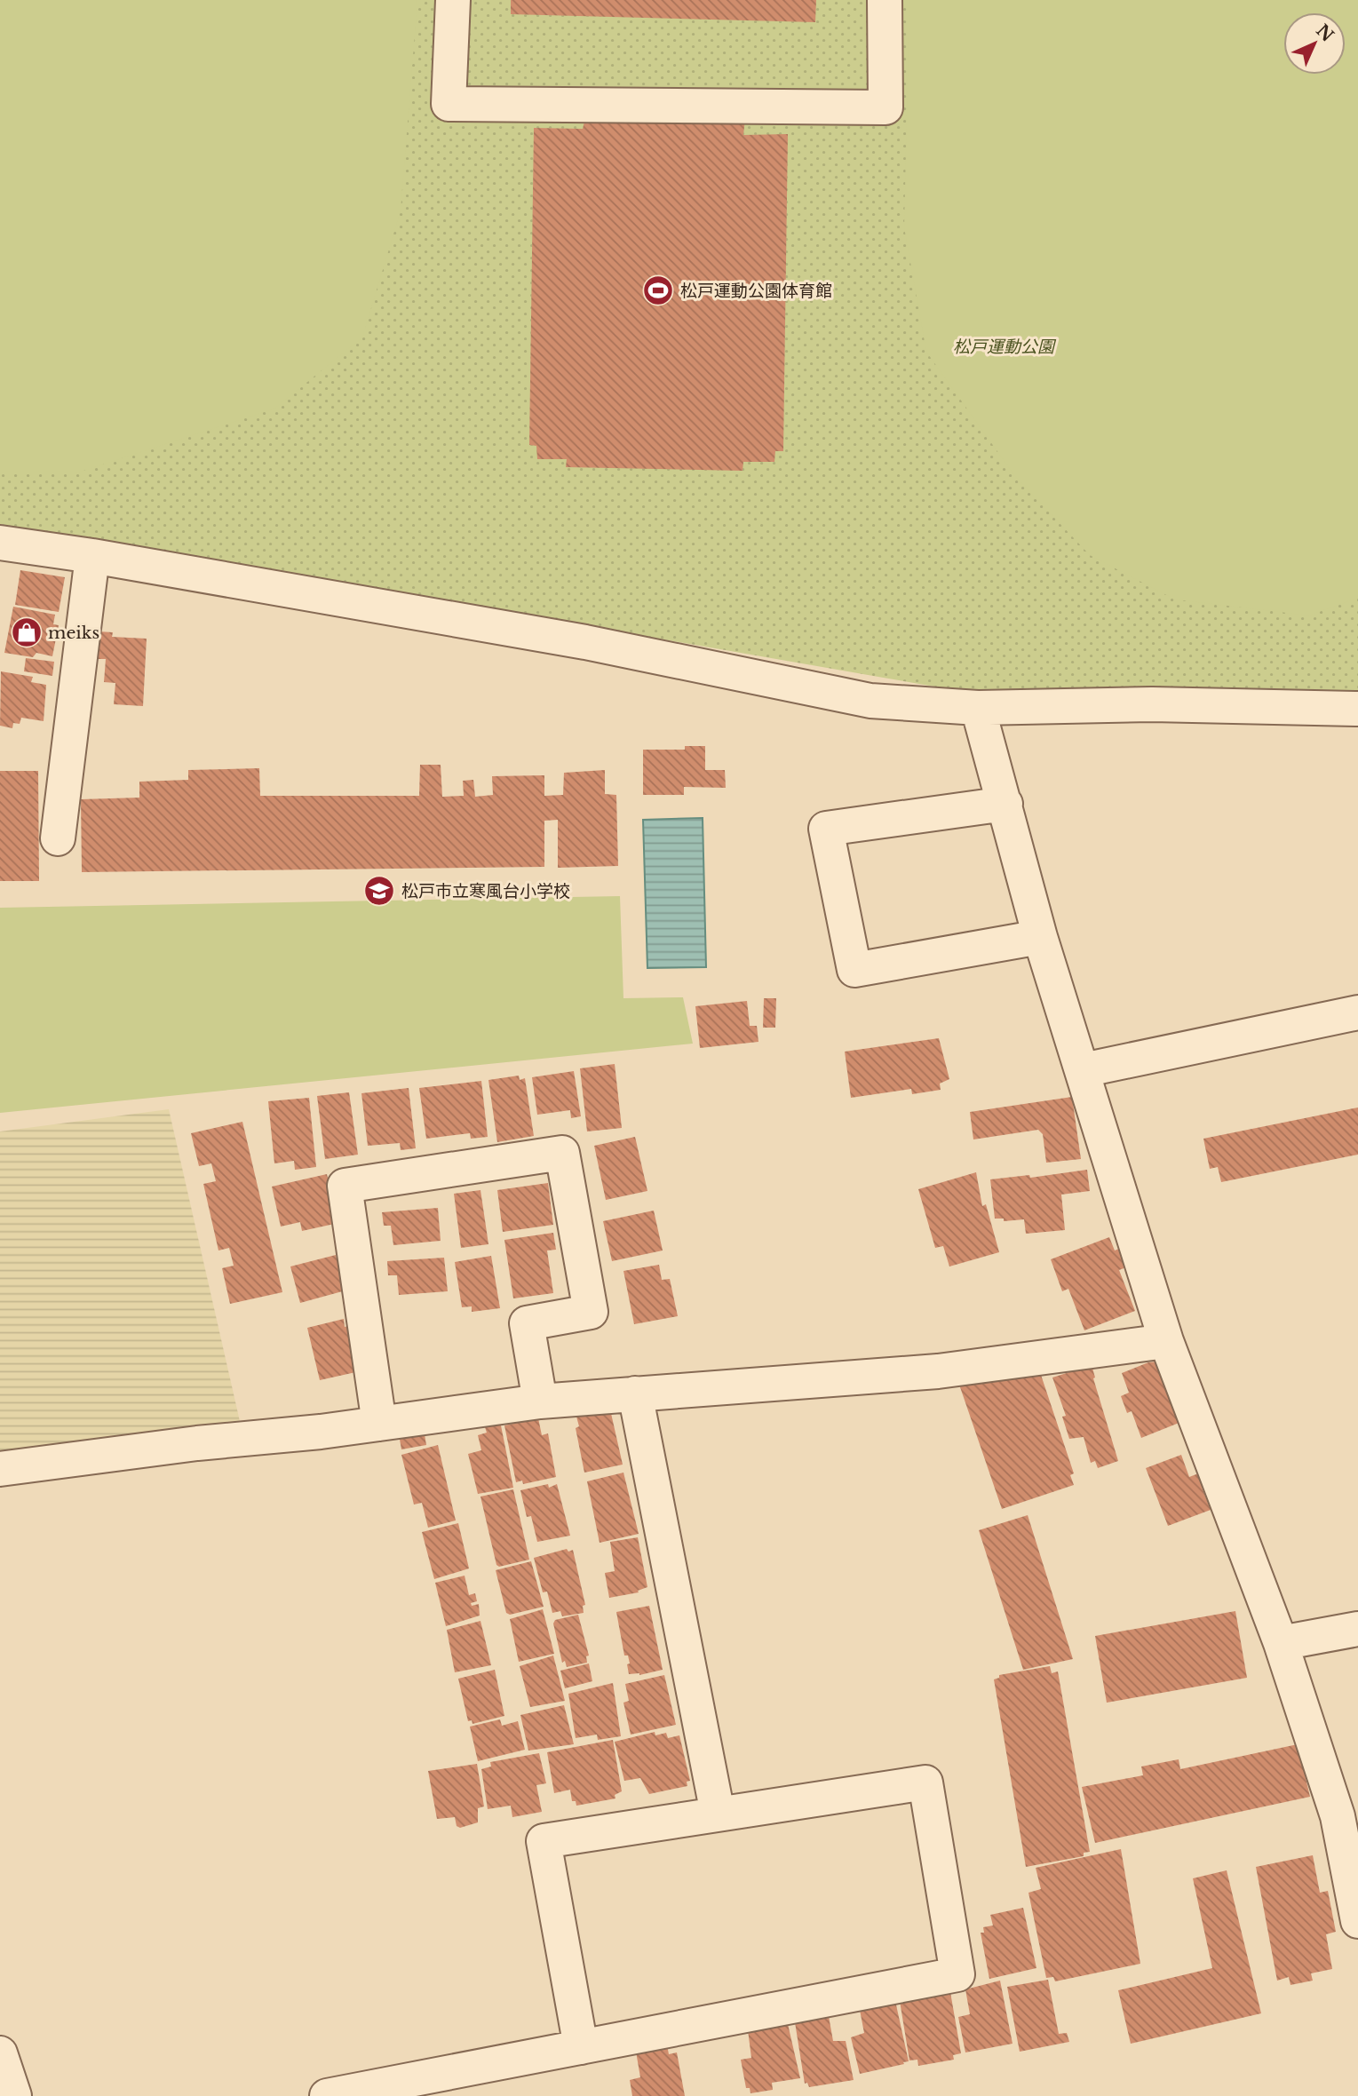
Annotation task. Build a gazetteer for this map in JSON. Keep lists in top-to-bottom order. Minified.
{"parks":["松戸運動公園"],"places":{"sports":["松戸運動公園体育館"],"shop":["meiks"],"school or university":["松戸市立寒風台小学校"]},"north":"top right"}
